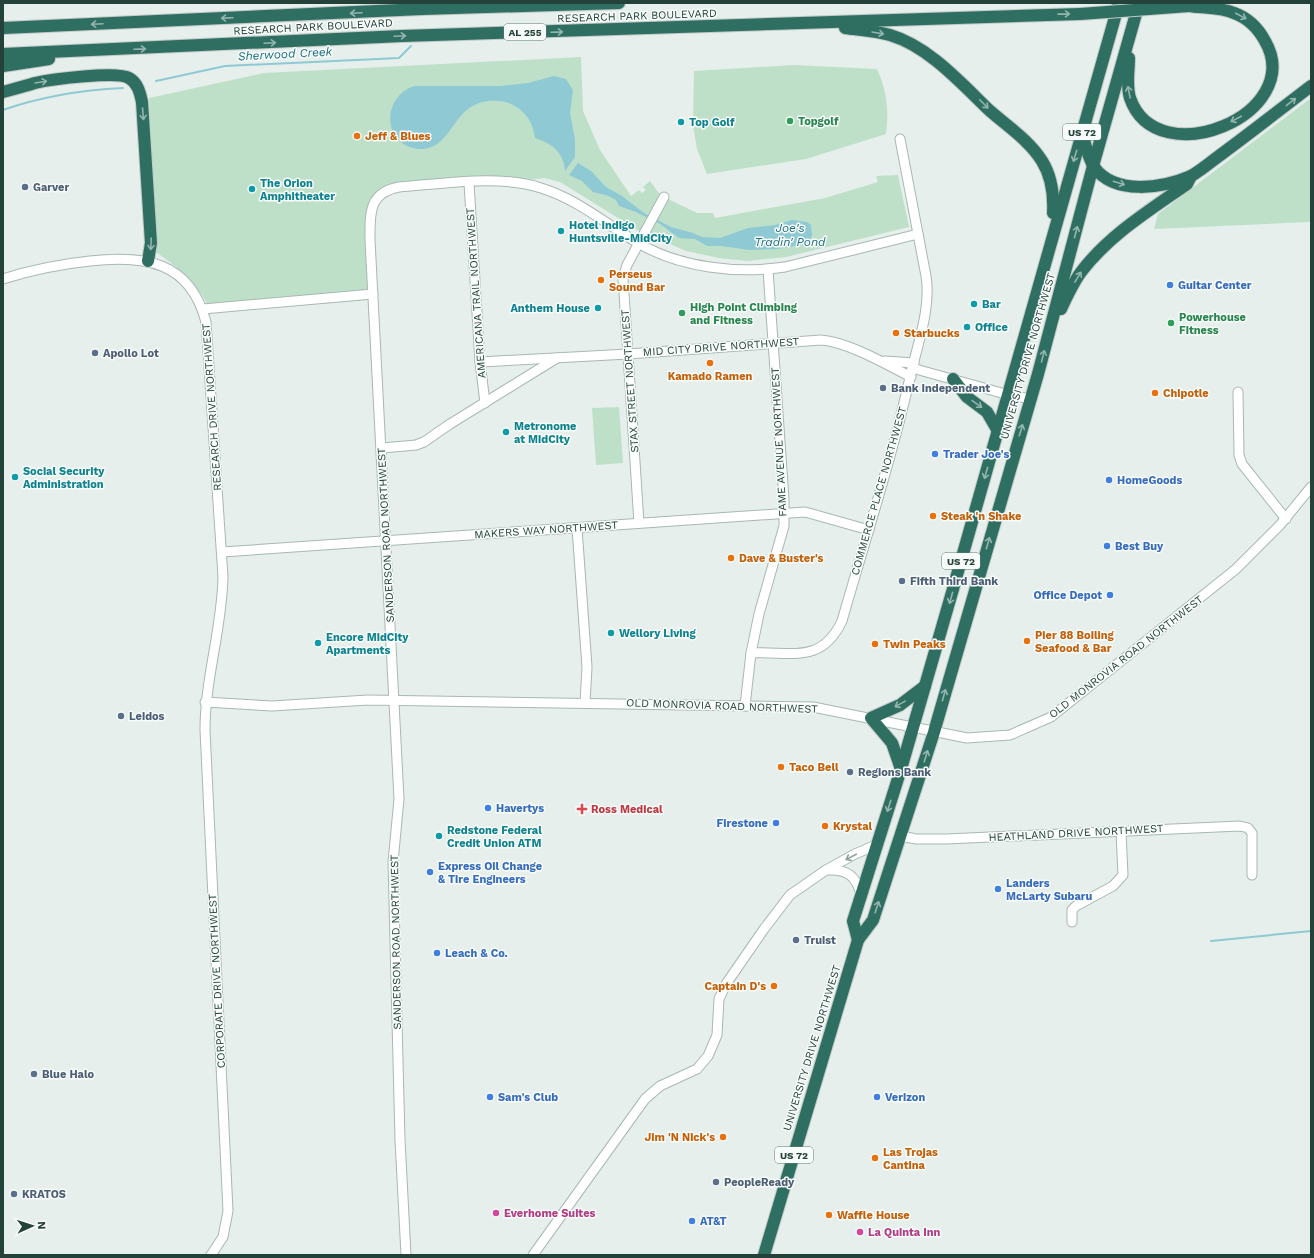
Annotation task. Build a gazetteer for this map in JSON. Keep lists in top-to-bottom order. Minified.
{"streets":{"highway":["RESEARCH PARK BOULEVARD","AL 255","US 72","UNIVERSITY DRIVE NORTHWEST"],"street":["AMERICANA TRAIL NORTHWEST","MID CITY DRIVE NORTHWEST","STAX STREET NORTHWEST","RESEARCH DRIVE NORTHWEST","FAME AVENUE NORTHWEST","COMMERCE PLACE NORTHWEST","MAKERS WAY NORTHWEST","SANDERSON ROAD NORTHWEST","OLD MONROVIA ROAD NORTHWEST","HEATHLAND DRIVE NORTHWEST","CORPORATE DRIVE NORTHWEST"]},"crossings":[["RESEARCH PARK BOULEVARD","AL 255"],["AMERICANA TRAIL NORTHWEST","MID CITY DRIVE NORTHWEST"],["AMERICANA TRAIL NORTHWEST","SANDERSON ROAD NORTHWEST"],["MID CITY DRIVE NORTHWEST","UNIVERSITY DRIVE NORTHWEST"],["MID CITY DRIVE NORTHWEST","STAX STREET NORTHWEST"],["MID CITY DRIVE NORTHWEST","FAME AVENUE NORTHWEST"],["MID CITY DRIVE NORTHWEST","COMMERCE PLACE NORTHWEST"],["MID CITY DRIVE NORTHWEST","SANDERSON ROAD NORTHWEST"],["UNIVERSITY DRIVE NORTHWEST","OLD MONROVIA ROAD NORTHWEST"],["UNIVERSITY DRIVE NORTHWEST","HEATHLAND DRIVE NORTHWEST"],["STAX STREET NORTHWEST","MAKERS WAY NORTHWEST"],["STAX STREET NORTHWEST","SANDERSON ROAD NORTHWEST"],["RESEARCH DRIVE NORTHWEST","MAKERS WAY NORTHWEST"],["RESEARCH DRIVE NORTHWEST","OLD MONROVIA ROAD NORTHWEST"],["RESEARCH DRIVE NORTHWEST","CORPORATE DRIVE NORTHWEST"],["FAME AVENUE NORTHWEST","COMMERCE PLACE NORTHWEST"],["FAME AVENUE NORTHWEST","MAKERS WAY NORTHWEST"],["FAME AVENUE NORTHWEST","SANDERSON ROAD NORTHWEST"],["FAME AVENUE NORTHWEST","OLD MONROVIA ROAD NORTHWEST"],["COMMERCE PLACE NORTHWEST","MAKERS WAY NORTHWEST"],["COMMERCE PLACE NORTHWEST","SANDERSON ROAD NORTHWEST"],["MAKERS WAY NORTHWEST","SANDERSON ROAD NORTHWEST"],["SANDERSON ROAD NORTHWEST","OLD MONROVIA ROAD NORTHWEST"],["OLD MONROVIA ROAD NORTHWEST","CORPORATE DRIVE NORTHWEST"]],"water":["Sherwood Creek","Joe's Tradin' Pond"],"places":{"other":["Topgolf","Top Golf","Jeff & Blues","Garver","The Orion Amphitheater","Hotel Indigo Huntsville-MidCity","Perseus Sound Bar","Guitar Center","Bar","Anthem House","High Point Climbing and Fitness","Powerhouse Fitness","Office","Starbucks","Apollo Lot","Kamado Ramen","Bank Independent","Chipotle","Metronome at MidCity","Trader Joe's","Social Security Administration","HomeGoods","Steak 'n Shake","Best Buy","Dave & Buster's","Fifth Third Bank","Office Depot","Wellory Living","Pier 88 Boiling Seafood & Bar","Encore MidCity Apartments","Twin Peaks","Leidos","Taco Bell","Regions Bank","Havertys","Firestone","Krystal","Redstone Federal Credit Union ATM","Express Oil Change & Tire Engineers","Landers McLarty Subaru","Truist","Leach & Co.","Captain D's","Blue Halo","Sam's Club","Verizon","Jim 'N Nick's","Las Trojas Cantina","PeopleReady","KRATOS","Everhome Suites","Waffle House","AT&T","La Quinta Inn"],"health":["Ross Medical"]},"north":"right"}
